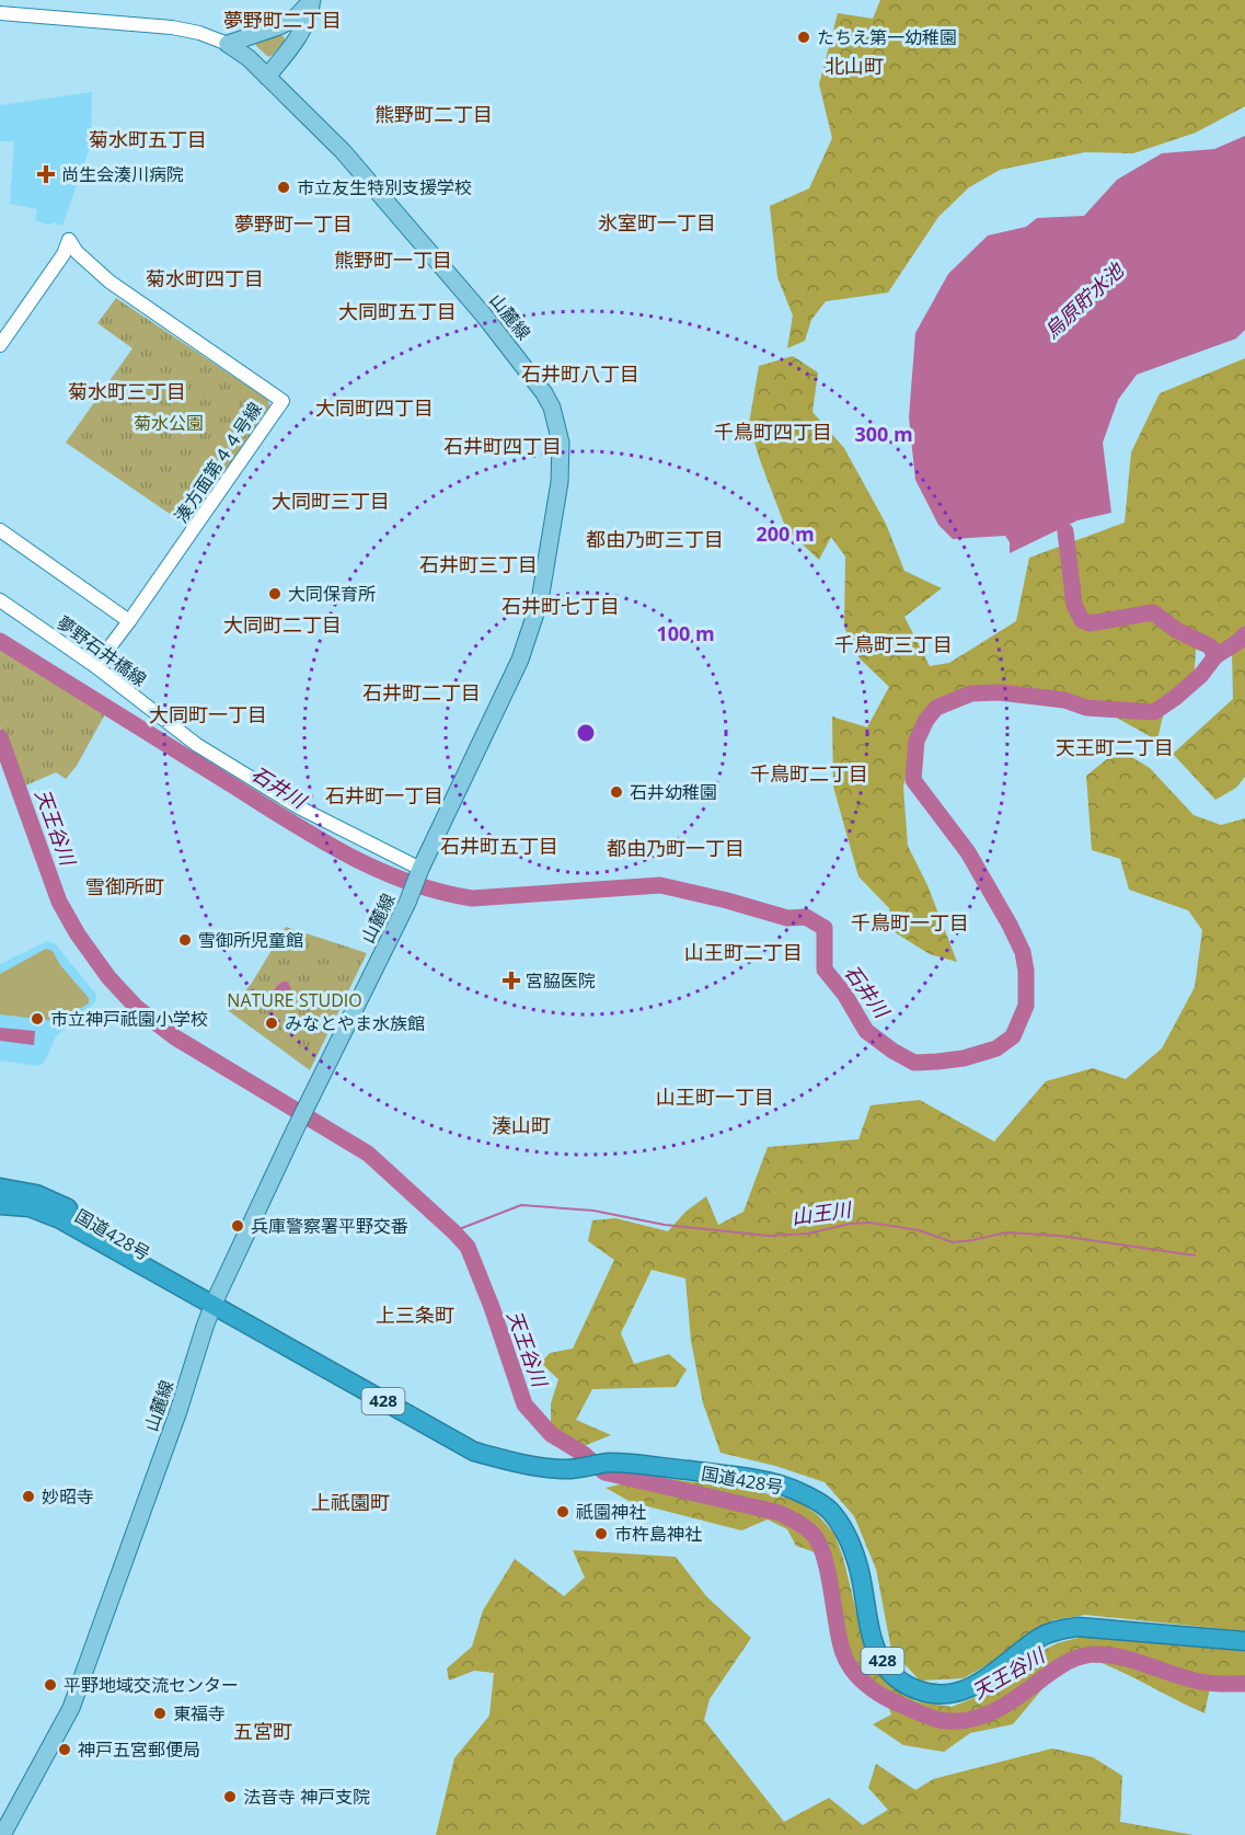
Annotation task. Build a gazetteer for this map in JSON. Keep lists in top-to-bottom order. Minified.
{"streets":{"highway":["国道428号","428"],"main road":["山麓線"],"street":["湊方面第４４号線","夢野石井橋線"]},"crossings":[["山麓線","夢野石井橋線"],["山麓線","国道428号"],["湊方面第４４号線","夢野石井橋線"]],"districts":["夢野町二丁目","北山町","熊野町二丁目","菊水町五丁目","氷室町一丁目","夢野町一丁目","熊野町一丁目","菊水町四丁目","大同町五丁目","石井町八丁目","菊水町三丁目","大同町四丁目","千鳥町四丁目","石井町四丁目","大同町三丁目","都由乃町三丁目","石井町三丁目","石井町七丁目","大同町二丁目","千鳥町三丁目","石井町二丁目","大同町一丁目","天王町二丁目","千鳥町二丁目","石井町一丁目","石井町五丁目","都由乃町一丁目","雪御所町","千鳥町一丁目","山王町二丁目","山王町一丁目","湊山町","上三条町","上祇園町","五宮町"],"water":["烏原貯水池","石井川","天王谷川","山王川"],"parks":["菊水公園","NATURE STUDIO"],"places":{"other":["たちえ第一幼稚園","市立友生特別支援学校","大同保育所","石井幼稚園","雪御所児童館","市立神戸祇園小学校","みなとやま水族館","兵庫警察署平野交番","妙昭寺","祇園神社","市杵島神社","平野地域交流センター","東福寺","神戸五宮郵便局","法音寺 神戸支院"],"health":["尚生会湊川病院","宮脇医院"]},"rings":["300 m","200 m","100 m"]}
